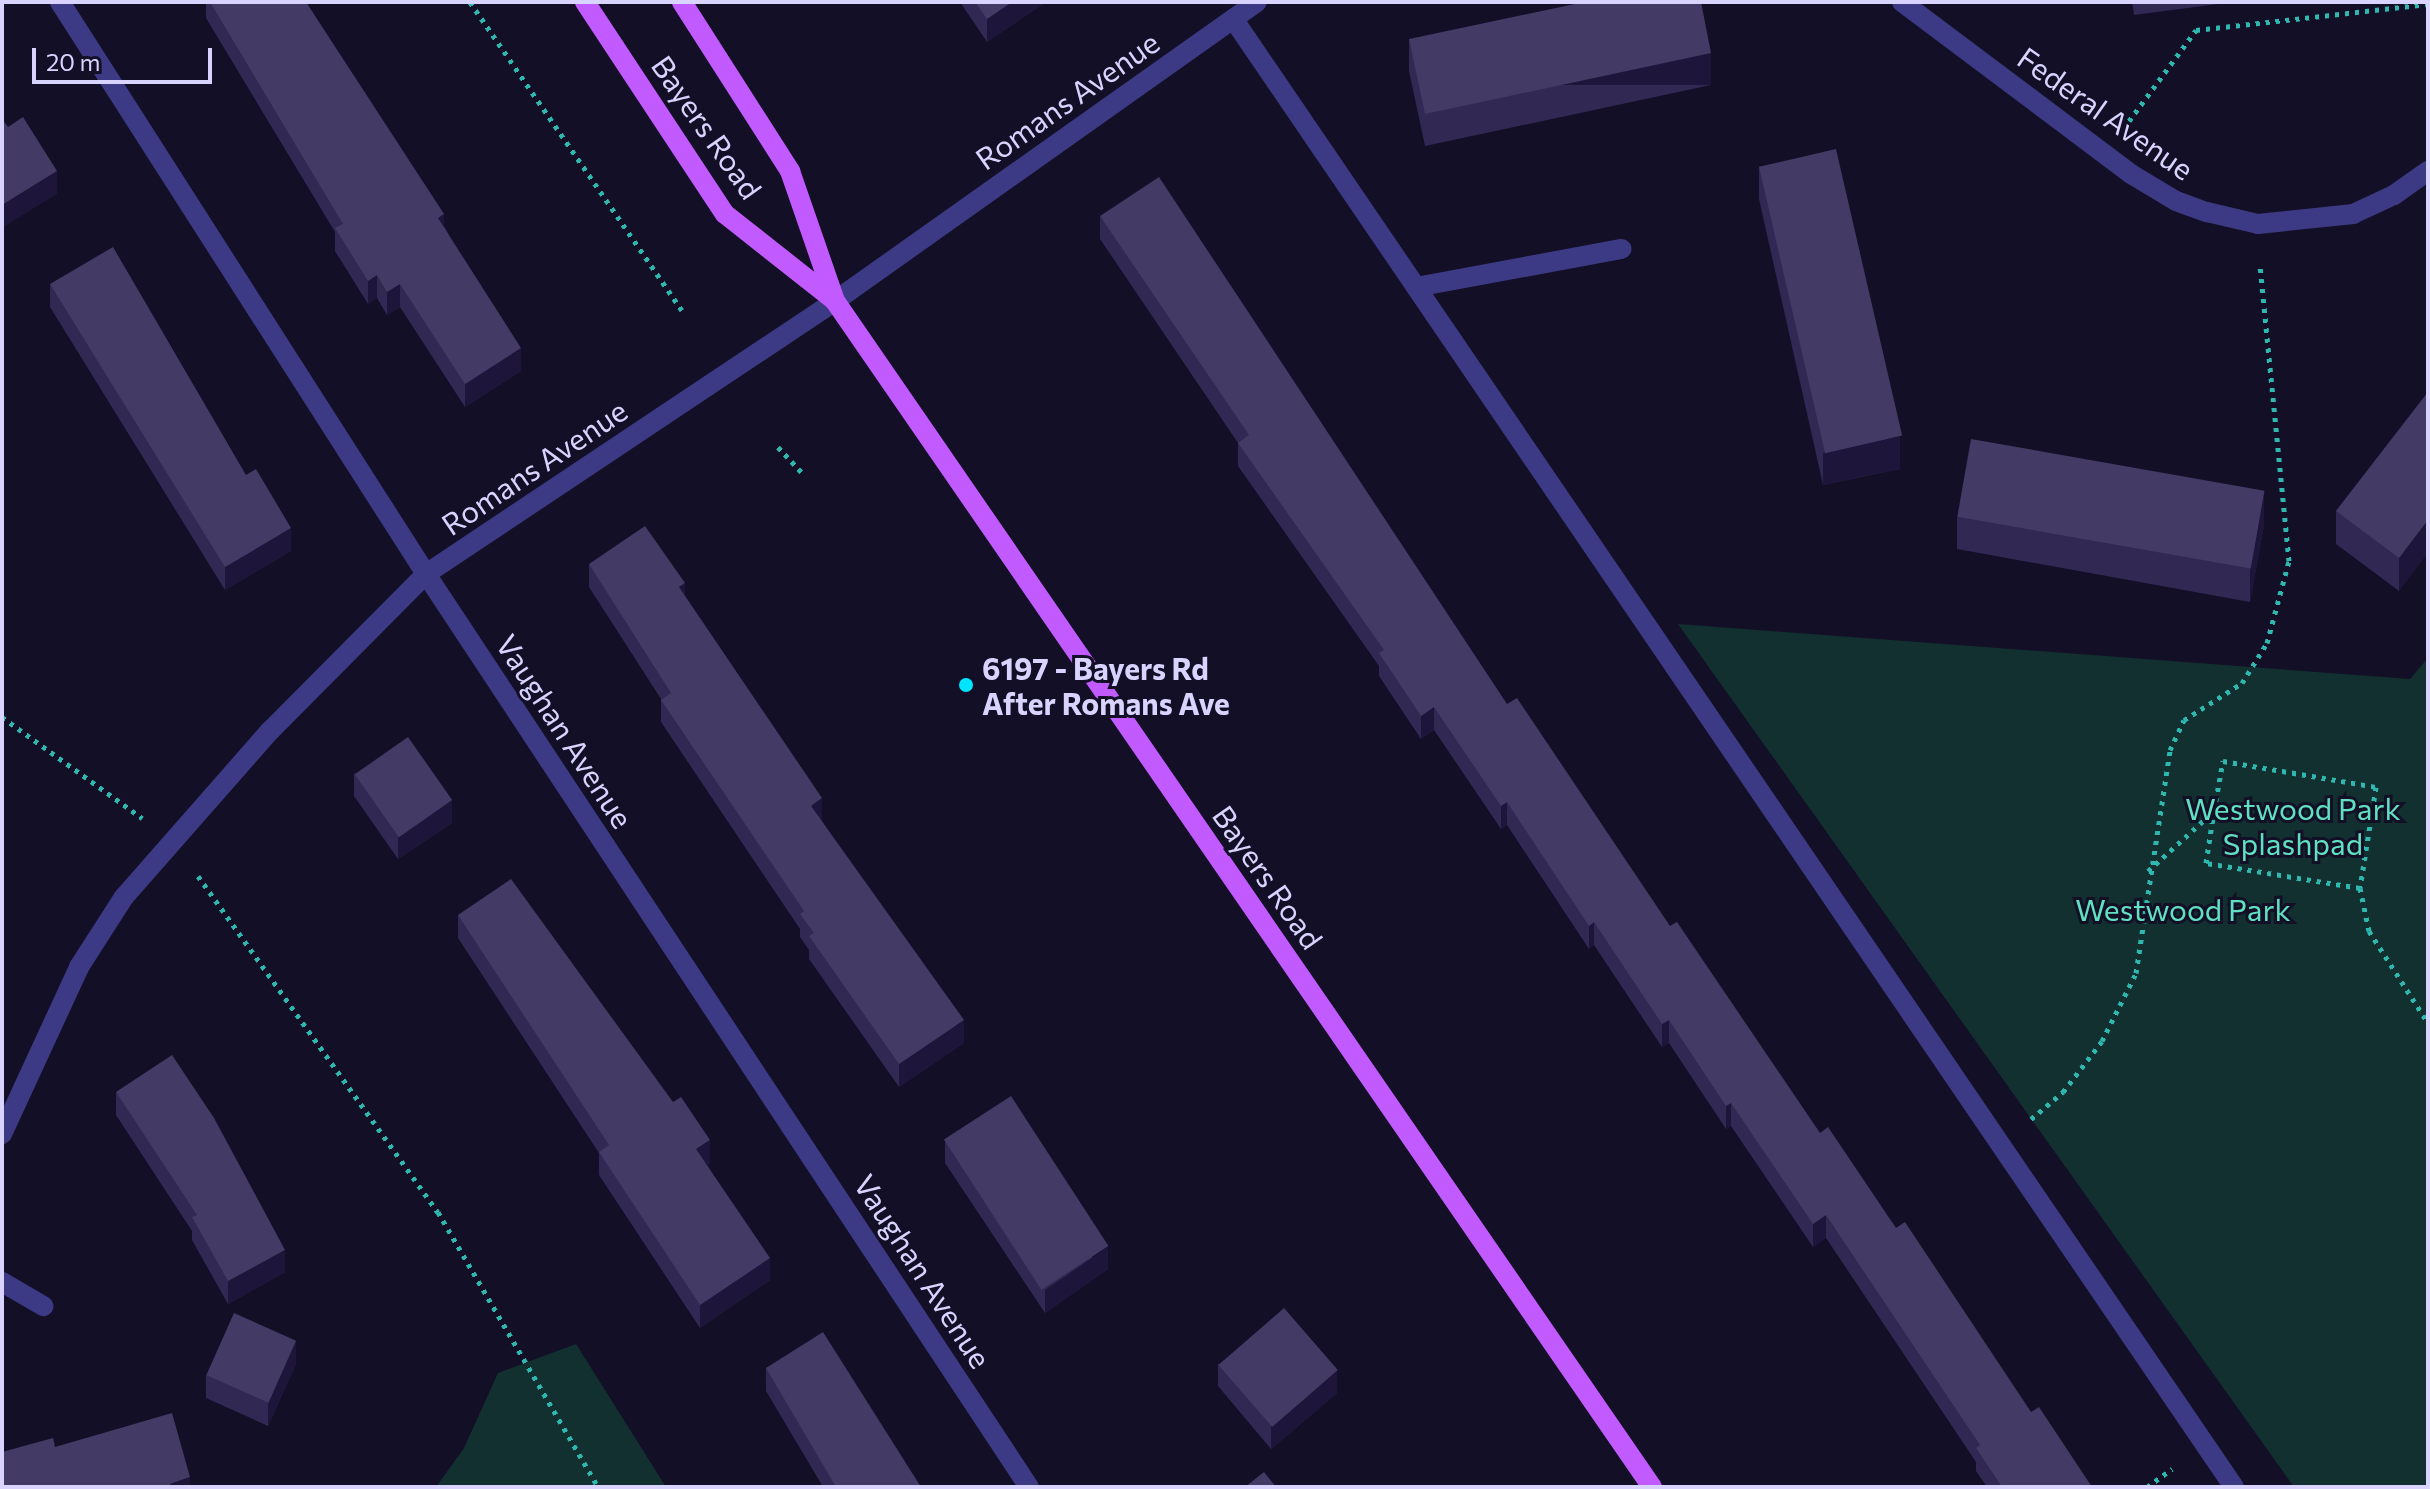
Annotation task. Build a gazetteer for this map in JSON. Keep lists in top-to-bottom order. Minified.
{"streets":{"main road":["Bayers Road"],"street":["Romans Avenue","Federal Avenue","Vaughan Avenue"]},"crossings":[["Romans Avenue","Bayers Road"],["Romans Avenue","Vaughan Avenue"]],"parks":["Westwood Park Splashpad","Westwood Park"],"places":["6197 - Bayers Rd After Romans Ave"],"scale_bar":"20 m"}
